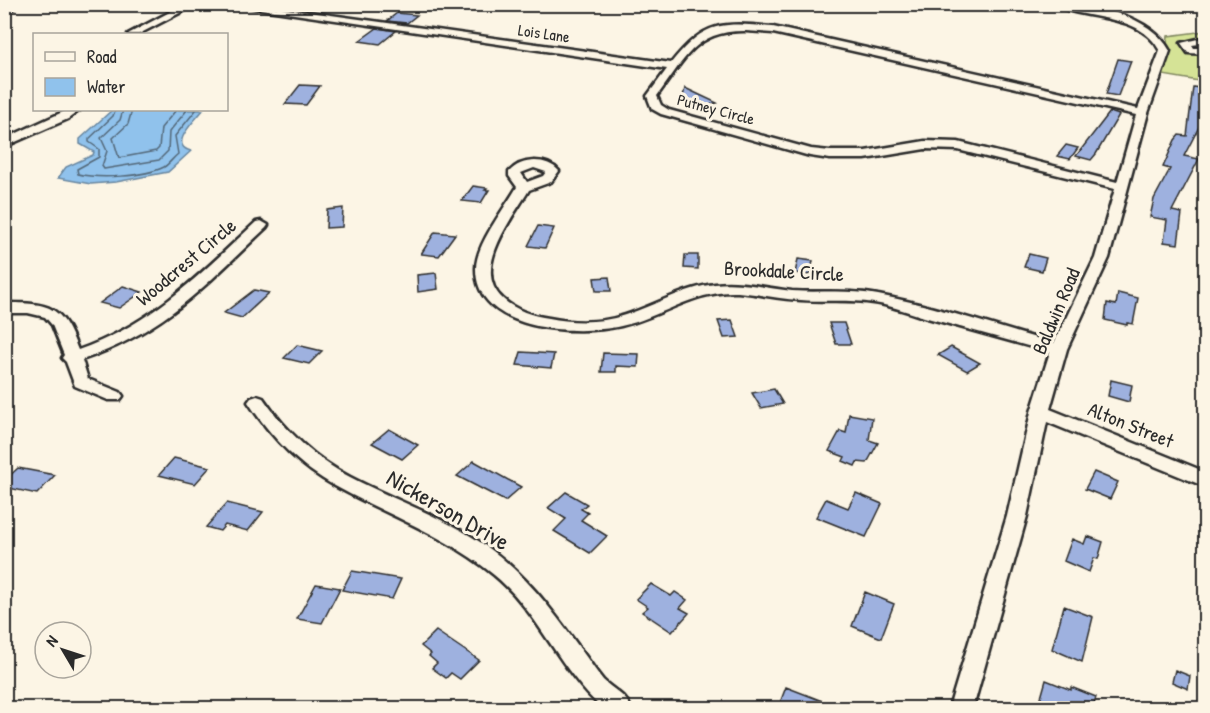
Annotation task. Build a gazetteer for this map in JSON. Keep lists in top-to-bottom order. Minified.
{"streets":{"street":["Lois Lane","Putney Circle","Woodcrest Circle","Brookdale Circle","Baldwin Road","Alton Street","Nickerson Drive"]},"crossings":[["Lois Lane","Putney Circle"],["Putney Circle","Baldwin Road"],["Brookdale Circle","Baldwin Road"],["Baldwin Road","Alton Street"]],"legend":["Road","Water"],"north":"top left"}
